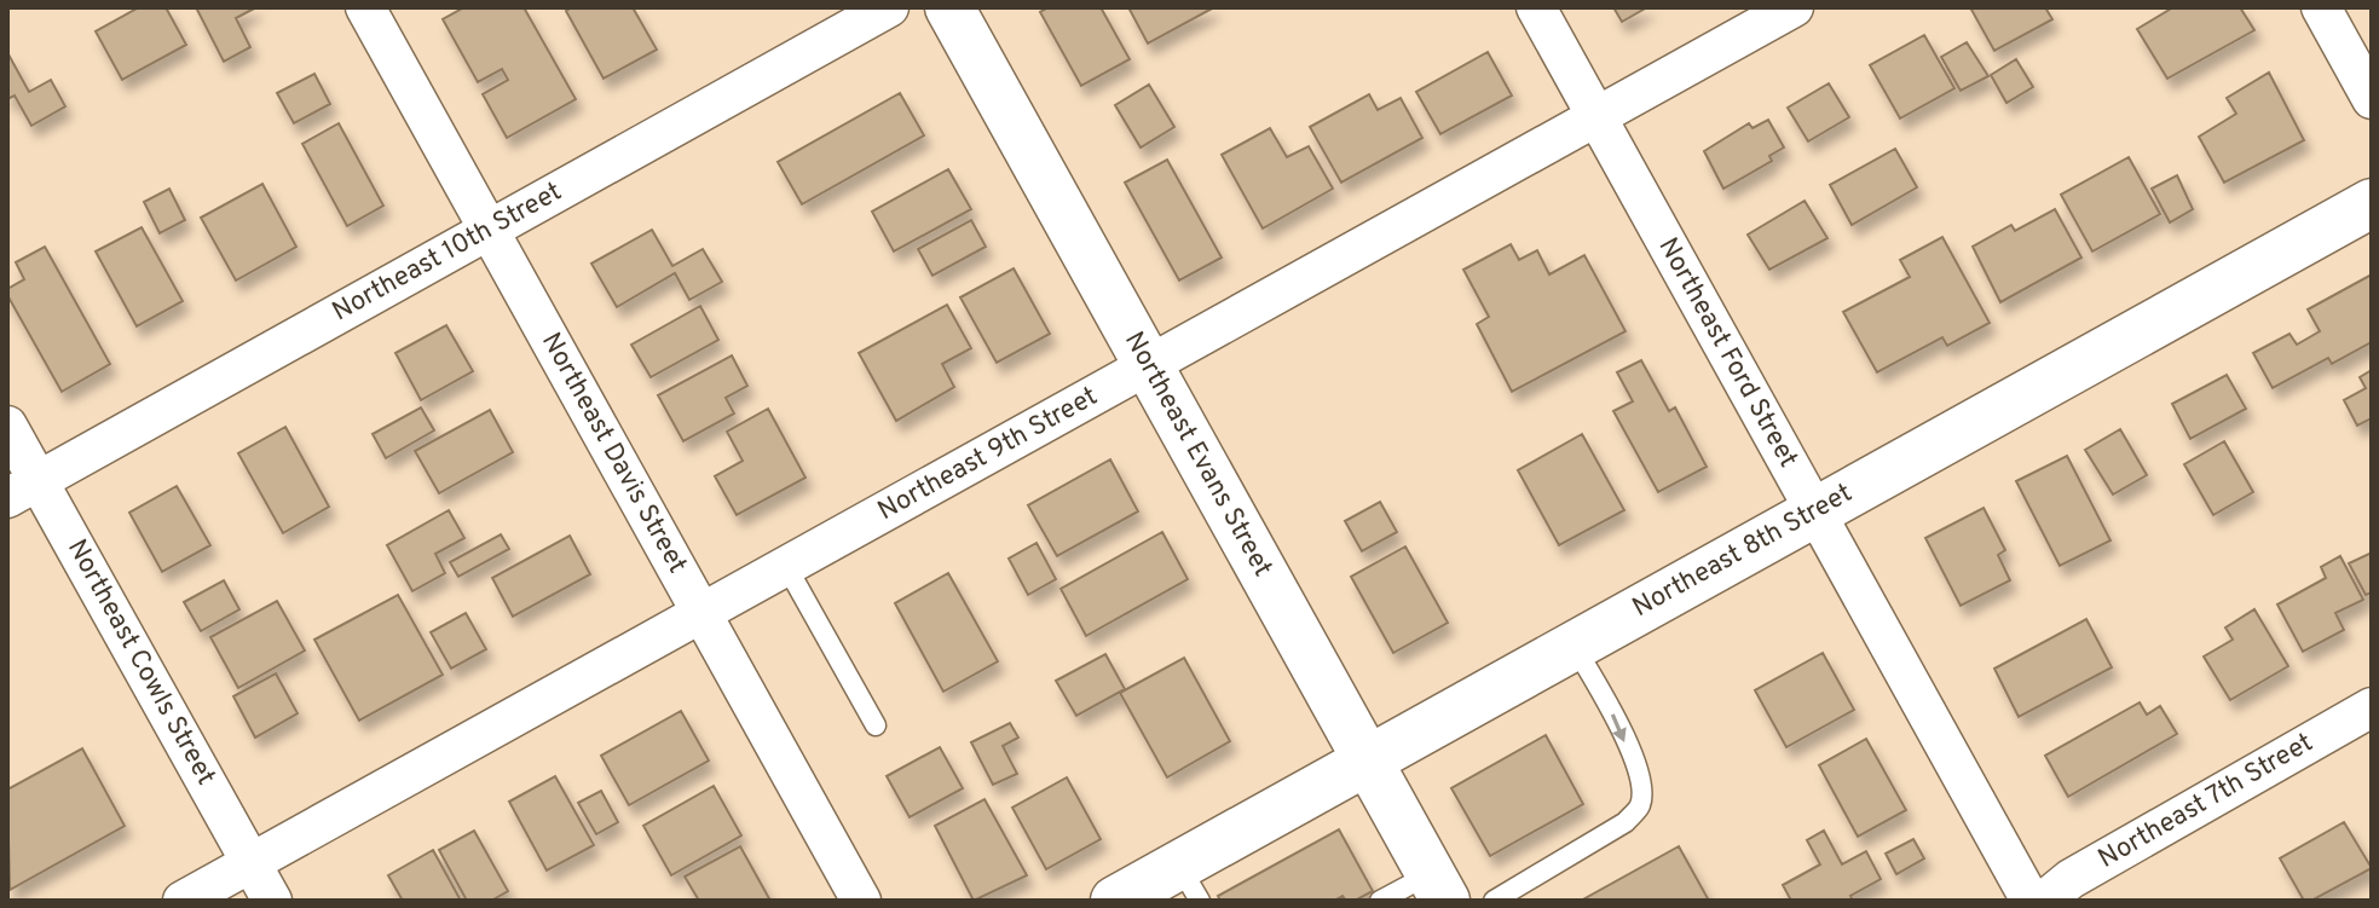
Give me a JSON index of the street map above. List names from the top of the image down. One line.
{"streets":{"street":["Northeast 10th Street","Northeast Ford Street","Northeast Davis Street","Northeast 9th Street","Northeast Evans Street","Northeast 8th Street","Northeast Cowls Street","Northeast 7th Street"]},"crossings":[["Northeast 10th Street","Northeast Davis Street"],["Northeast 10th Street","Northeast Cowls Street"],["Northeast Ford Street","Northeast 9th Street"],["Northeast Ford Street","Northeast 8th Street"],["Northeast Davis Street","Northeast 9th Street"],["Northeast 9th Street","Northeast Evans Street"],["Northeast 9th Street","Northeast Cowls Street"],["Northeast Evans Street","Northeast 8th Street"]]}
